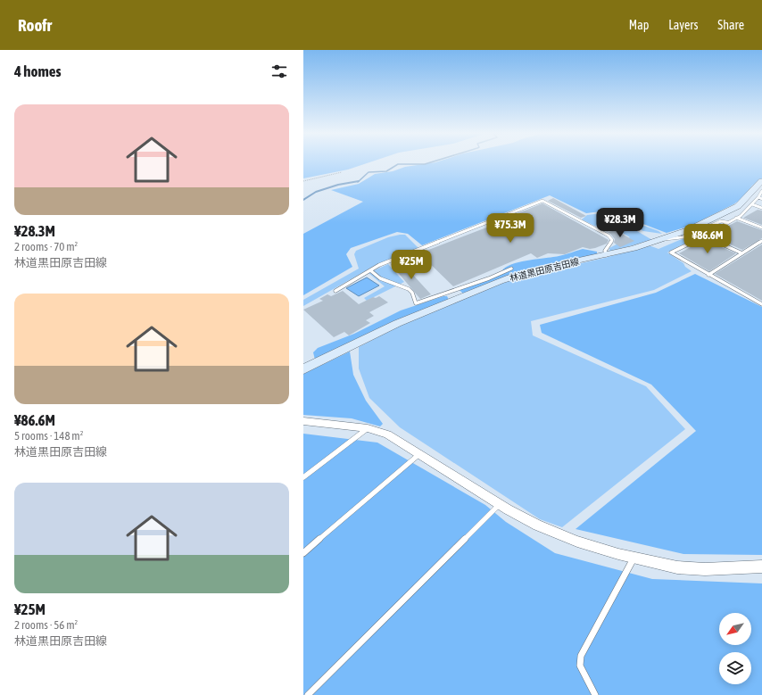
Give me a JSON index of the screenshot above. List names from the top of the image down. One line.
{"streets":{"street":["林道黒田原吉田線"]},"north":"bottom left","page":{"header":"Roofr","nav":["Map","Layers","Share"],"heading":"4 homes","list":[{"name":"¥28.3M","note":"2 rooms · 70 m² · 林道黒田原吉田線"},{"name":"¥86.6M","note":"5 rooms · 148 m² · 林道黒田原吉田線"},{"name":"¥25M","note":"2 rooms · 56 m² · 林道黒田原吉田線"}],"price":["¥28.3M","¥75.3M","¥86.6M","¥25M"]}}
